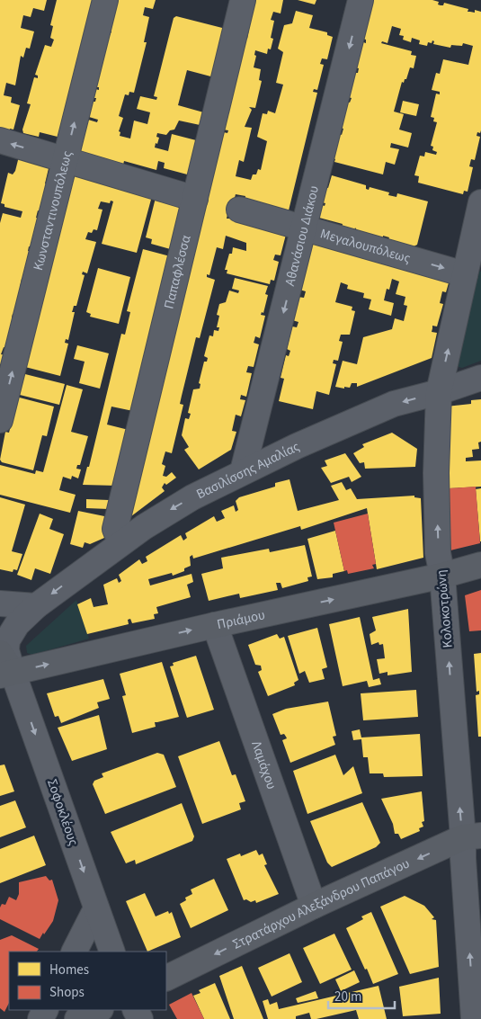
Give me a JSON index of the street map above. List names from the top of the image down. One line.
{"streets":{"street":["Κωνσταντινουπόλεως","Αθανάσιου Διάκου","Μεγαλουπόλεως","Παπαφλέσσα","Βασιλίσσης Αμαλίας","Κολοκοτρώνη","Πριάμου","Λαμάχου","Σοφοκλέους","Στρατάρχου Αλεξάνδρου Παπάγου"]},"crossings":[["Αθανάσιου Διάκου","Μεγαλουπόλεως"],["Αθανάσιου Διάκου","Βασιλίσσης Αμαλίας"],["Μεγαλουπόλεως","Κολοκοτρώνη"],["Παπαφλέσσα","Βασιλίσσης Αμαλίας"],["Βασιλίσσης Αμαλίας","Κολοκοτρώνη"],["Βασιλίσσης Αμαλίας","Πριάμου"],["Βασιλίσσης Αμαλίας","Σοφοκλέους"],["Κολοκοτρώνη","Πριάμου"],["Κολοκοτρώνη","Στρατάρχου Αλεξάνδρου Παπάγου"],["Πριάμου","Λαμάχου"],["Πριάμου","Σοφοκλέους"],["Λαμάχου","Στρατάρχου Αλεξάνδρου Παπάγου"]],"one_way":["Κωνσταντινουπόλεως","Αθανάσιου Διάκου","Μεγαλουπόλεως","Βασιλίσσης Αμαλίας","Κολοκοτρώνη","Πριάμου","Σοφοκλέους","Στρατάρχου Αλεξάνδρου Παπάγου"],"legend":["Homes","Shops"],"scale_bar":"20 m"}
